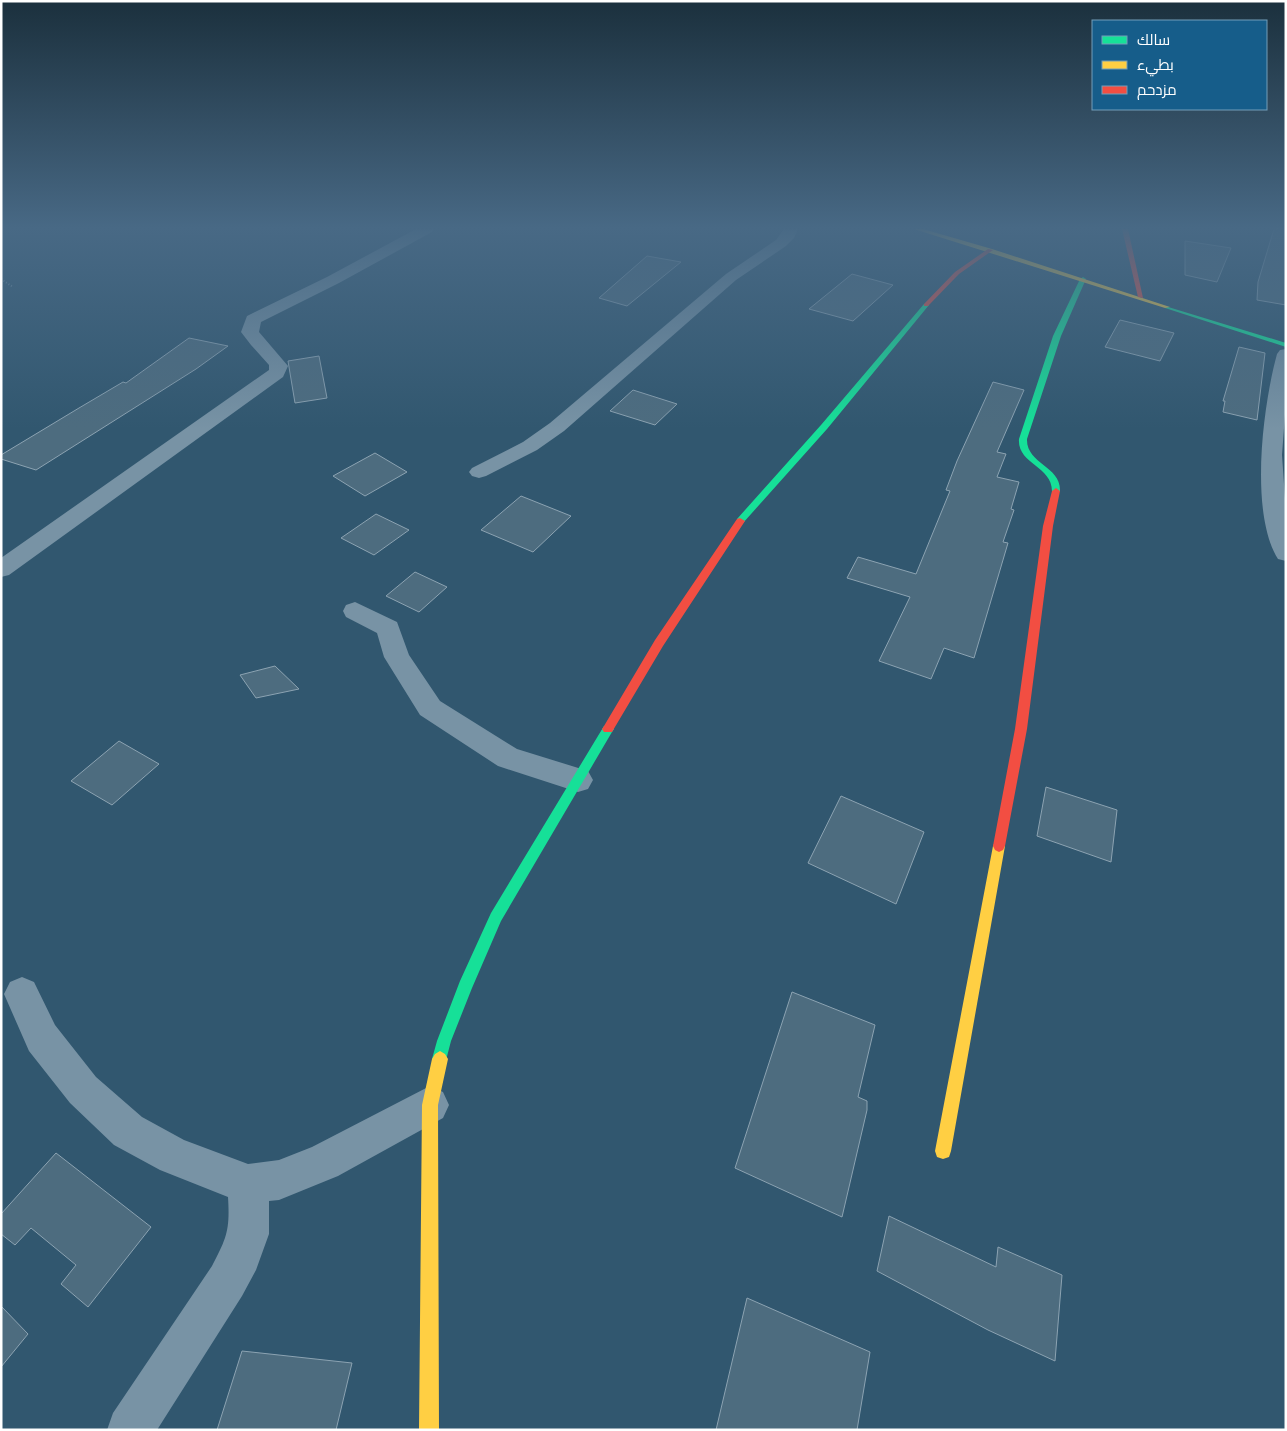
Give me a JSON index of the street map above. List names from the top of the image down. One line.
{"legend":["سالك","بطيء","مزدحم"]}
